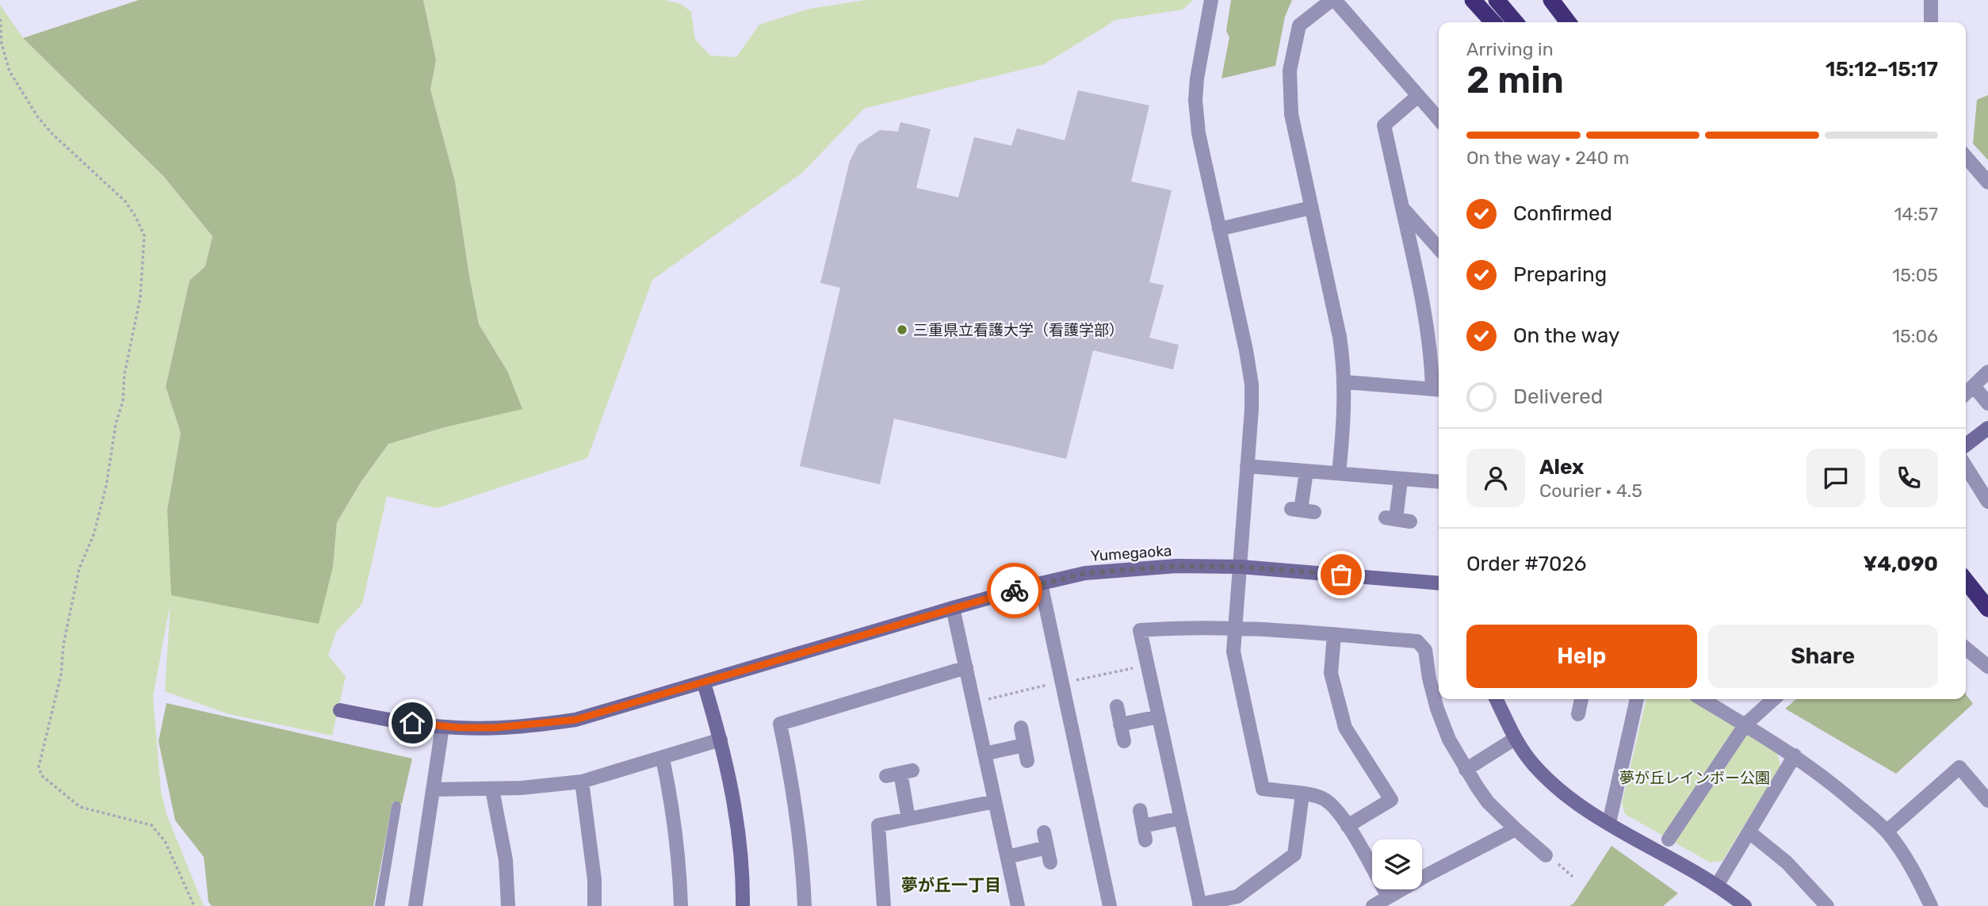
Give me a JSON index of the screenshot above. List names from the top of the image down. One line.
{"streets":{"street":["Yumegaoka"]},"districts":["夢が丘一丁目"],"parks":["夢が丘レインボー公園"],"places":["三重県立看護大学（看護学部）"],"page":{"heading":["2 min","Arriving in","15:12–15:17"],"panel":["Alex","Courier · 4.5","Order #7026","¥4,090"],"bar":"On the way · 240 m","list":[["Confirmed","14:57"],["Preparing","15:05"],["On the way","15:06"],"Delivered"],"buttons":["Help","Share"]}}
